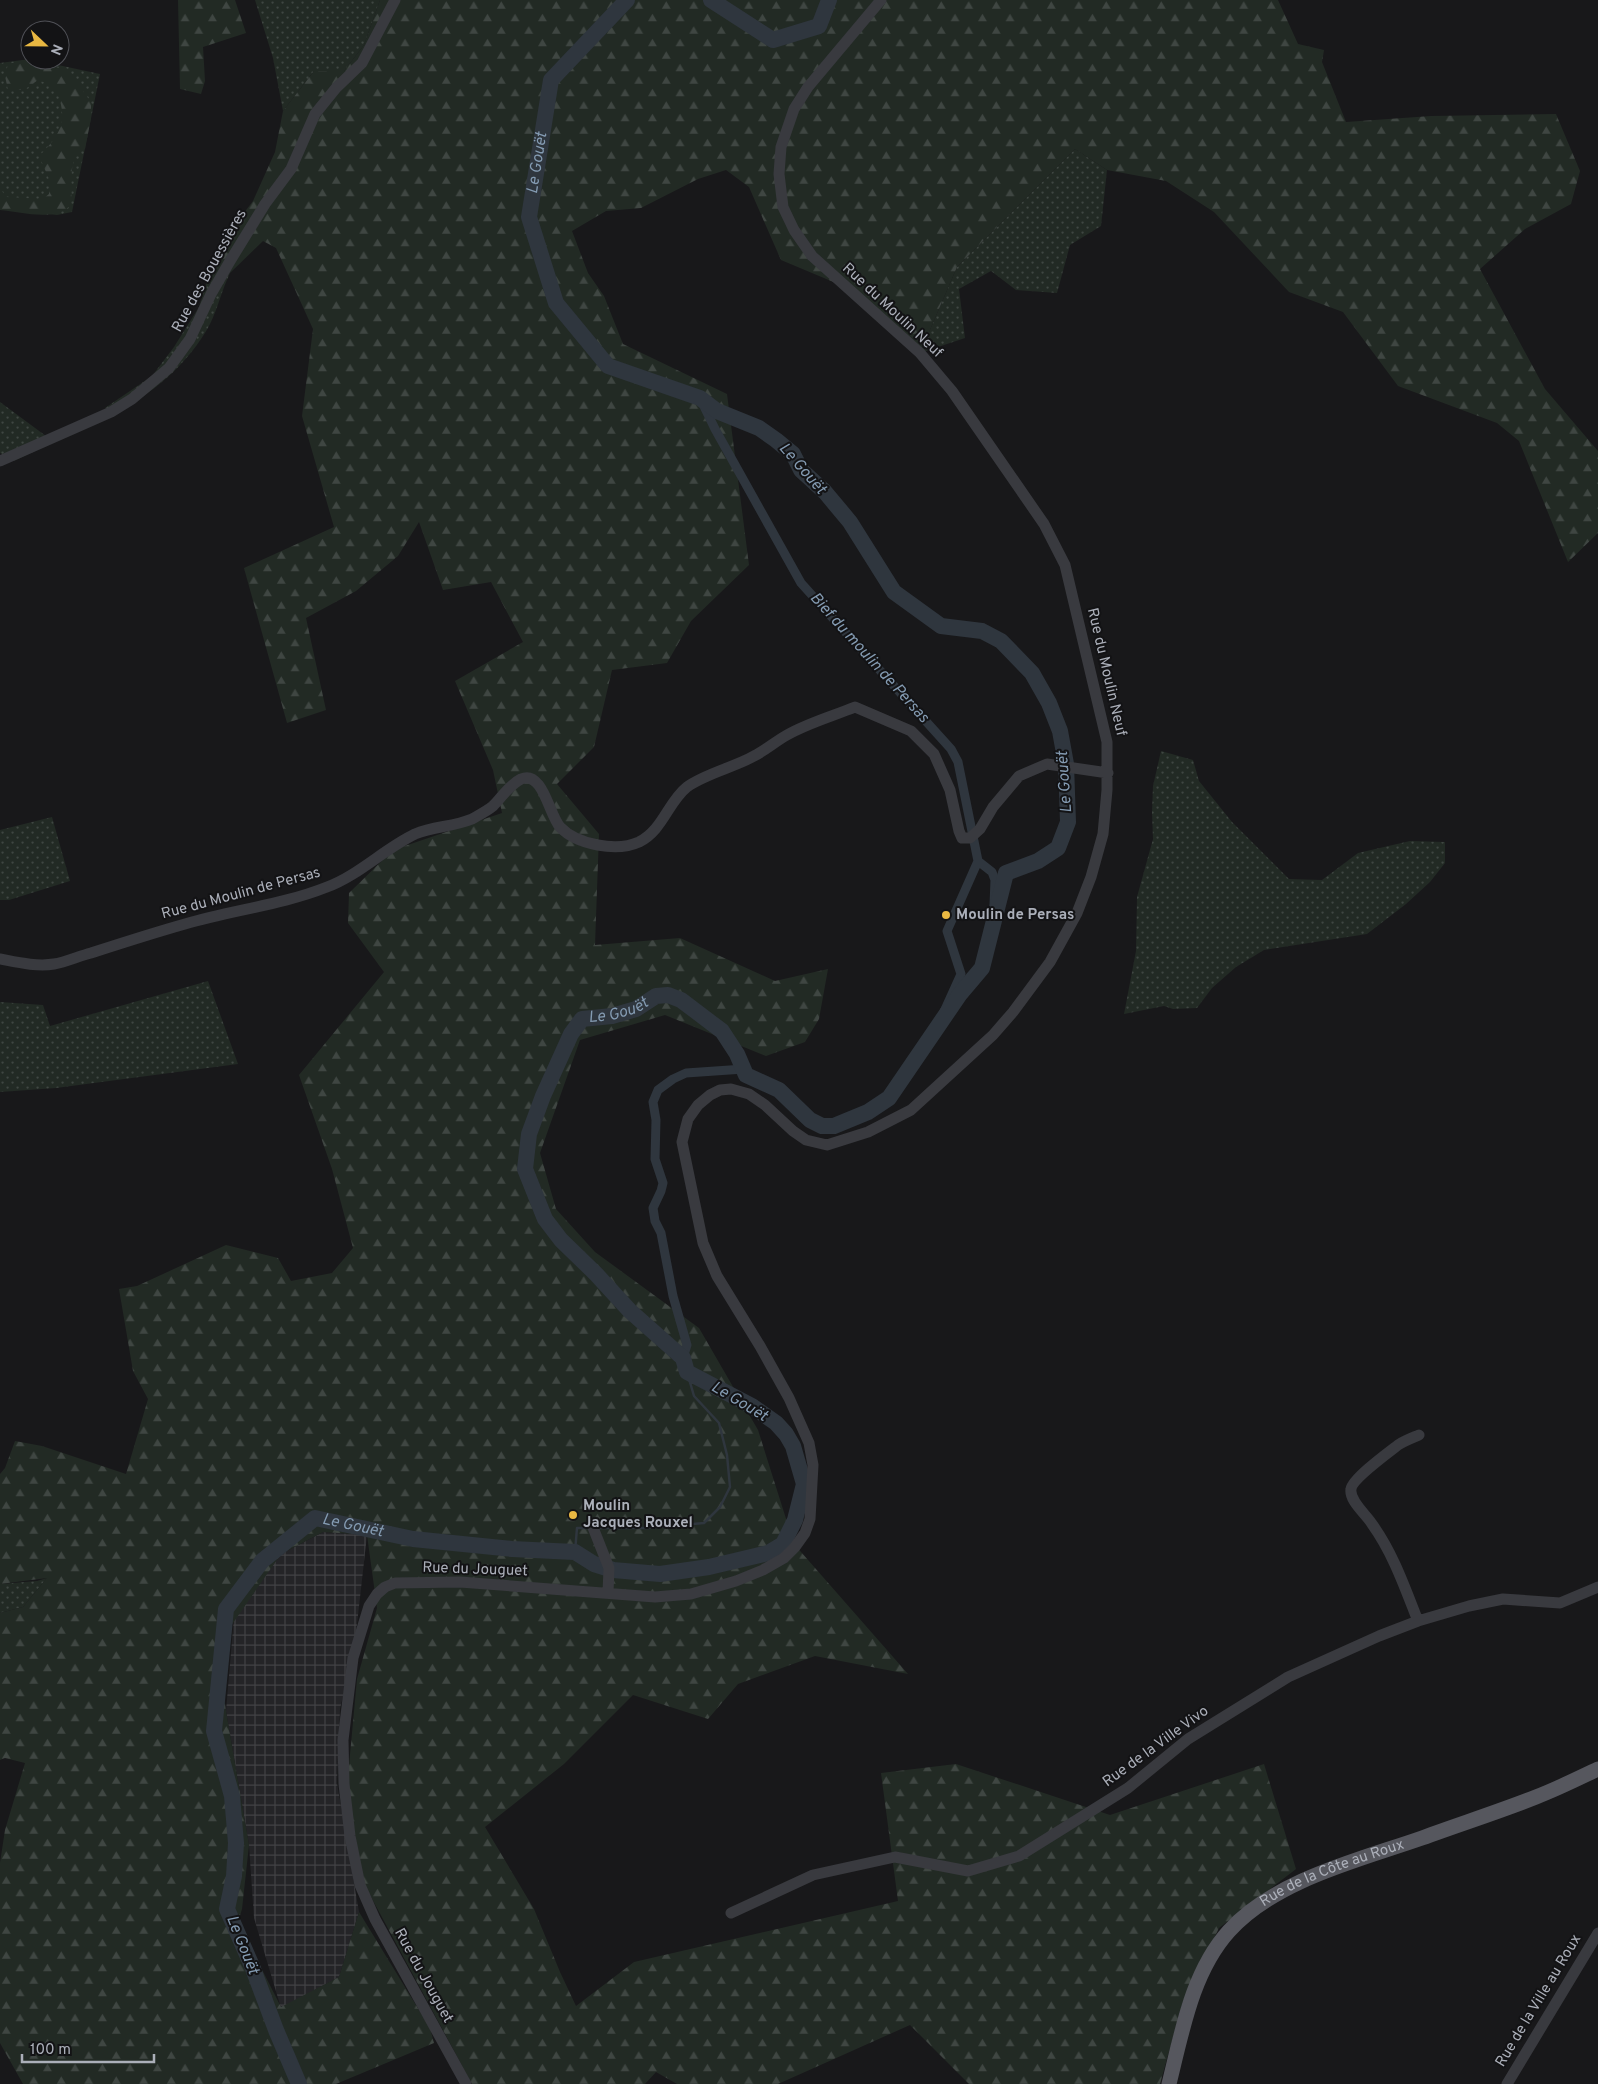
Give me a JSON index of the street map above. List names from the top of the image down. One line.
{"streets":{"main road":["Rue de la Côte au Roux"],"street":["Rue des Bouessières","Rue du Moulin Neuf","Rue du Moulin de Persas","Rue du Jouguet","Rue de la Ville Vivo","Rue de la Ville au Roux"]},"crossings":[["Rue du Moulin Neuf","Rue du Moulin de Persas"],["Rue du Moulin Neuf","Rue du Jouguet"]],"water":["Le Gouët","Bief du moulin de Persas"],"places":["Moulin de Persas","Moulin Jacques Rouxel"],"scale_bar":"100 m","north":"right"}
